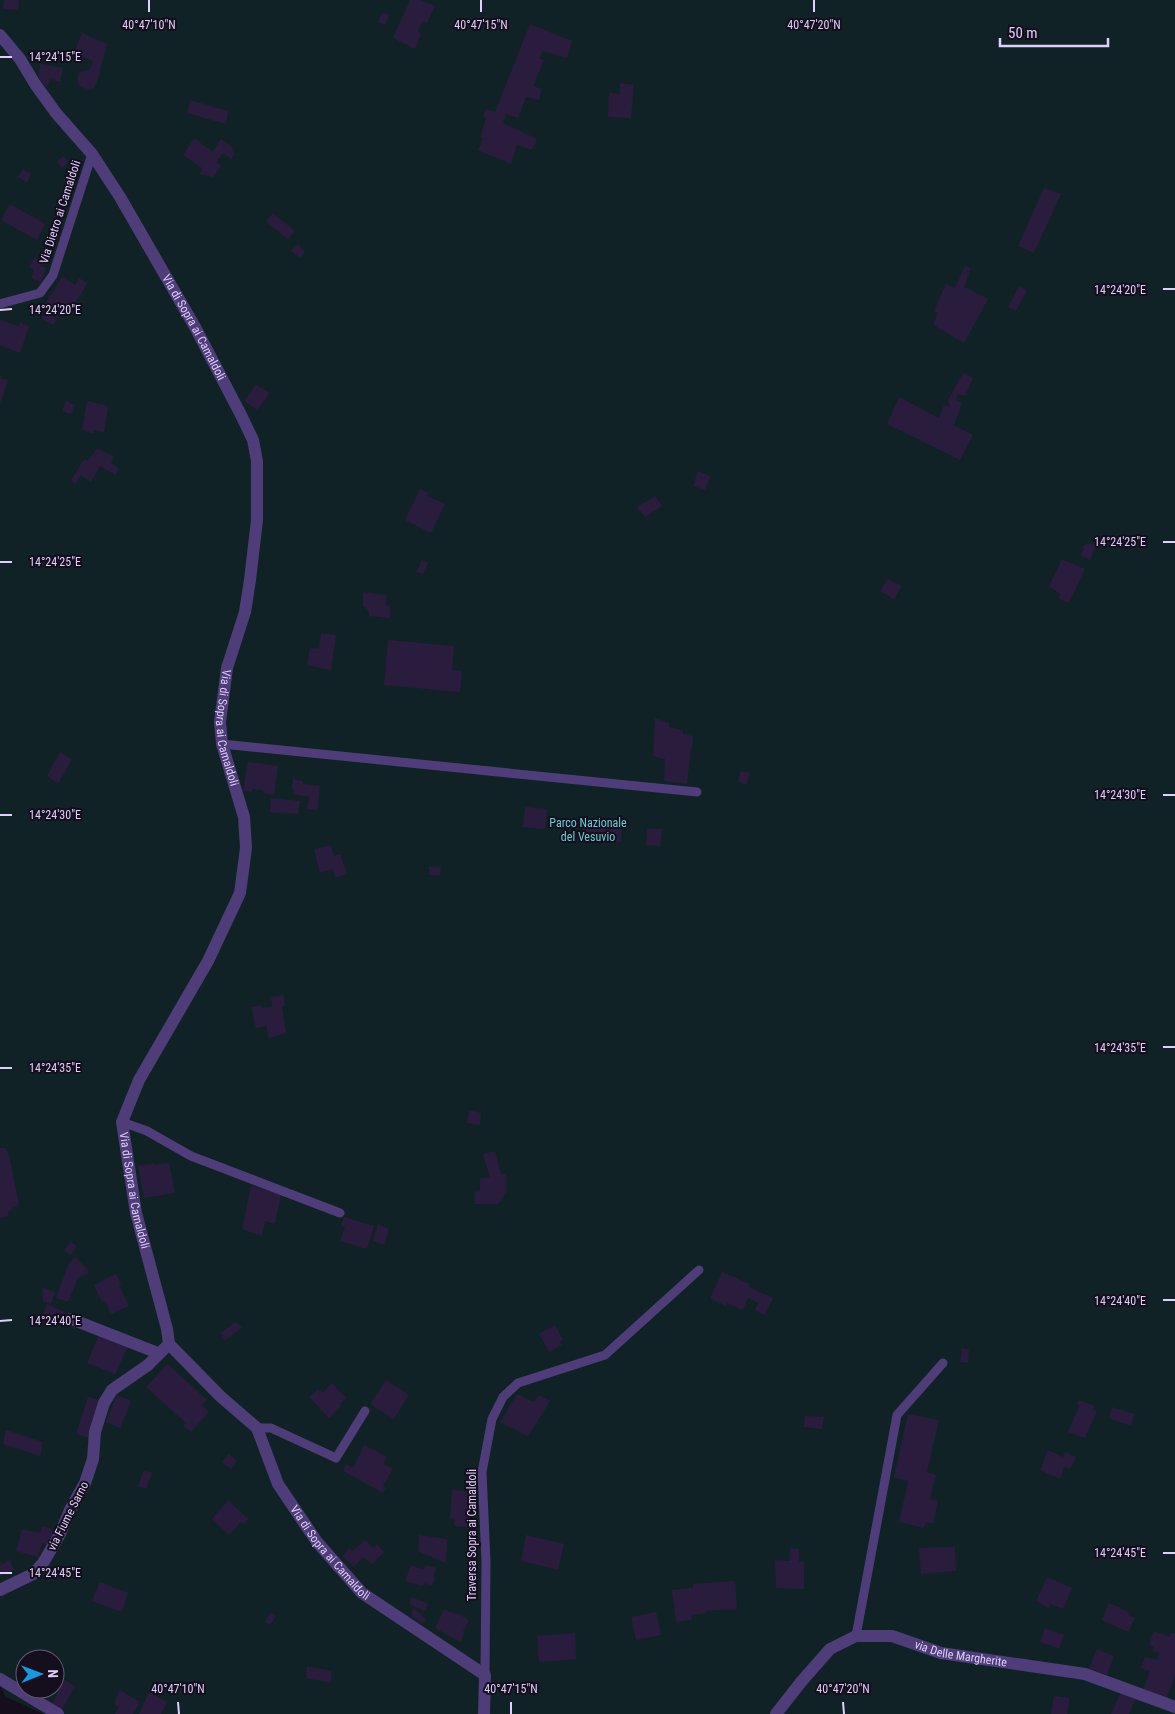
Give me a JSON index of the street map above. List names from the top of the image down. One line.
{"streets":{"street":["Via di Sopra ai Camaldoli","via Fiume Sarno","via Delle Margherite"],"lane":["Via Dietro ai Camaldoli","Traversa Sopra ai Camaldoli"]},"crossings":[["Via Dietro ai Camaldoli","Via di Sopra ai Camaldoli"],["Via di Sopra ai Camaldoli","Traversa Sopra ai Camaldoli"]],"parks":["Parco Nazionale del Vesuvio"],"scale_bar":"50 m","north":"right","coordinates":["40°47'10\"N","40°47'15\"N","40°47'20\"N","14°24'15\"E","14°24'20\"E","14°24'25\"E","14°24'30\"E","14°24'35\"E","14°24'40\"E","14°24'45\"E"]}
